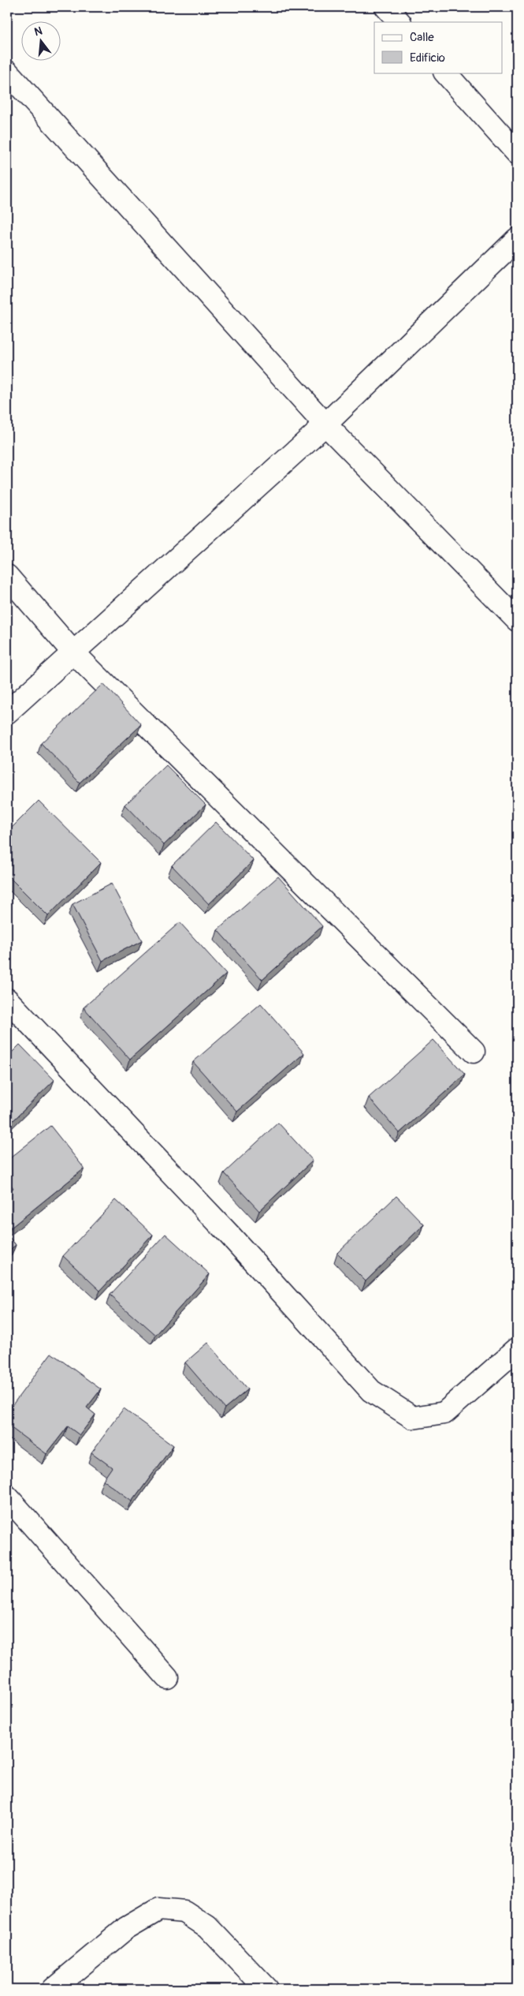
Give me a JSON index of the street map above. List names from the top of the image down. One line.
{"legend":["Calle","Edificio"],"north":"top"}
